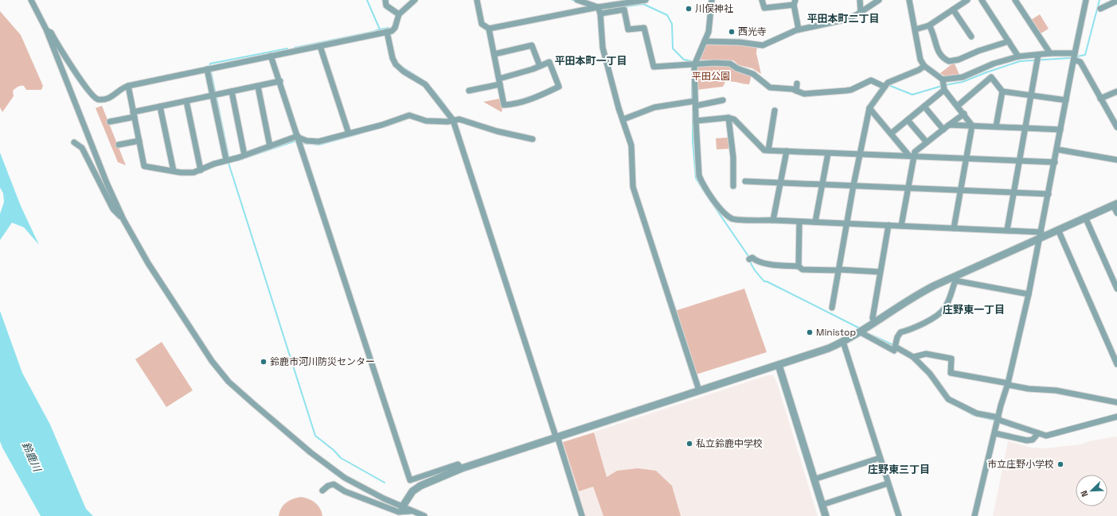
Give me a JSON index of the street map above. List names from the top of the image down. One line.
{"districts":["平田本町二丁目","平田本町一丁目","庄野東一丁目","庄野東三丁目"],"water":["鈴鹿川"],"parks":["平田公園"],"places":["川俣神社","西光寺","Ministop","鈴鹿市河川防災センター","私立鈴鹿中学校","市立庄野小学校"],"north":"bottom left"}
